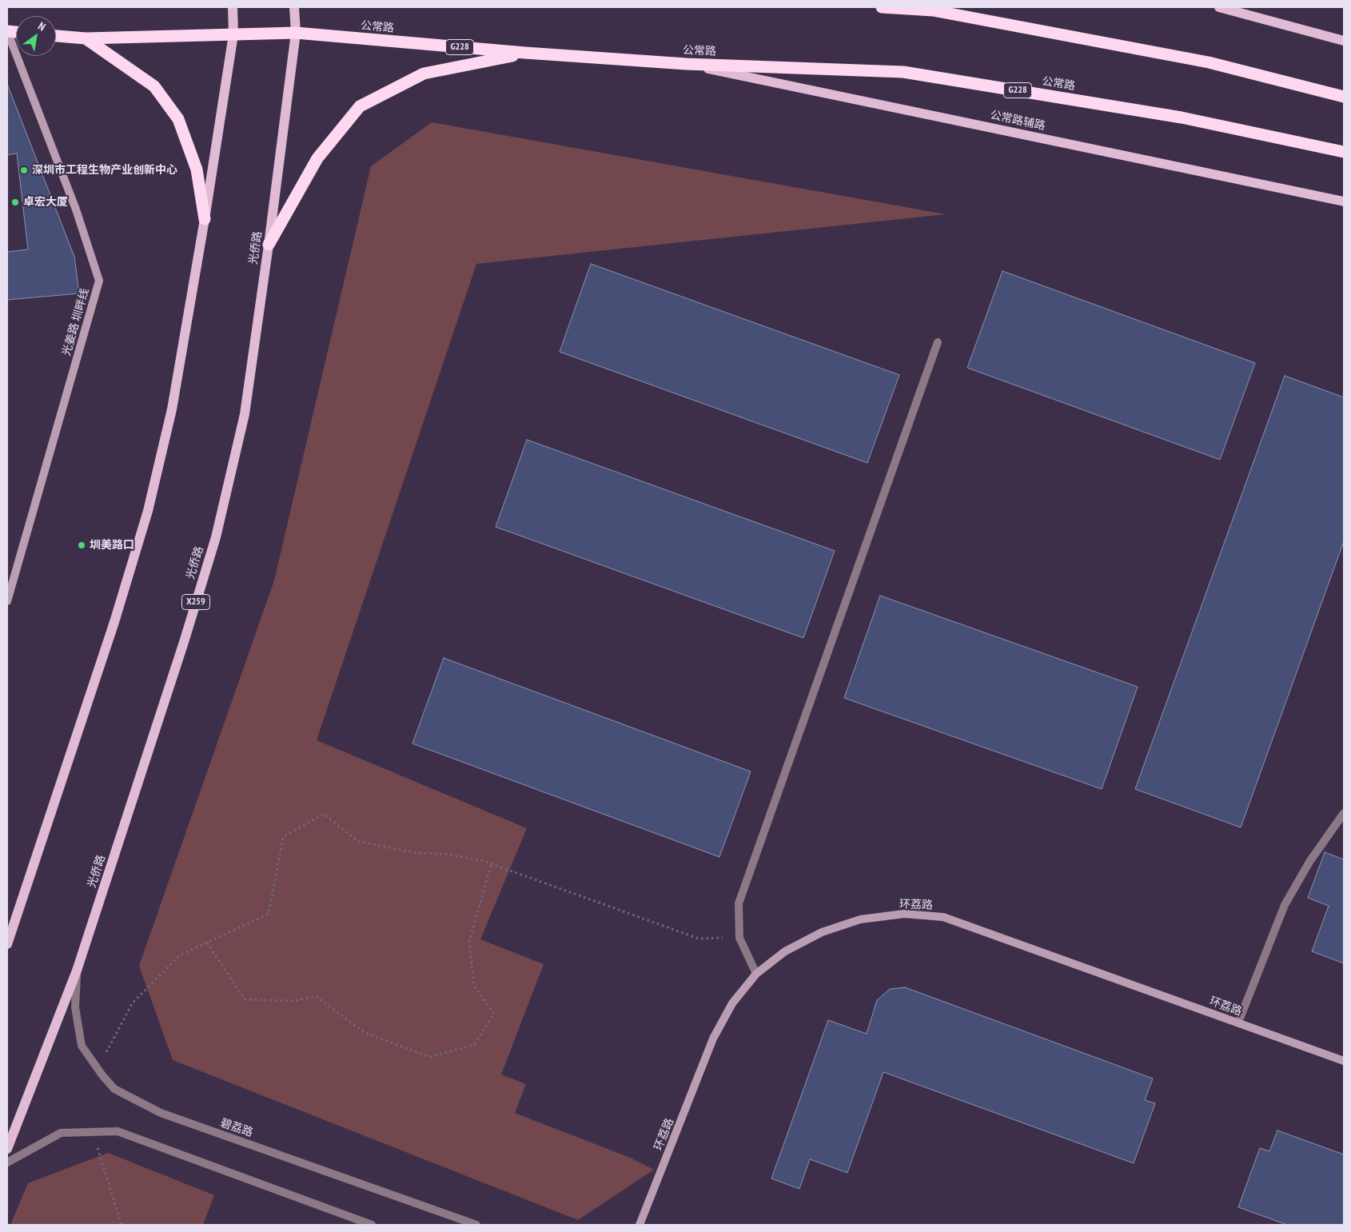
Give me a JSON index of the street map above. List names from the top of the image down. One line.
{"streets":{"highway":["公常路","G228"],"main road":["公常路辅路","光侨路","X259"],"street":["光姜路 圳畔线","环荔路","碧荔路"]},"crossings":[["公常路","公常路辅路"],["公常路","光侨路"],["光侨路","碧荔路"]],"places":["深圳市工程生物产业创新中心","卓宏大厦","圳美路口"],"north":"top right"}
